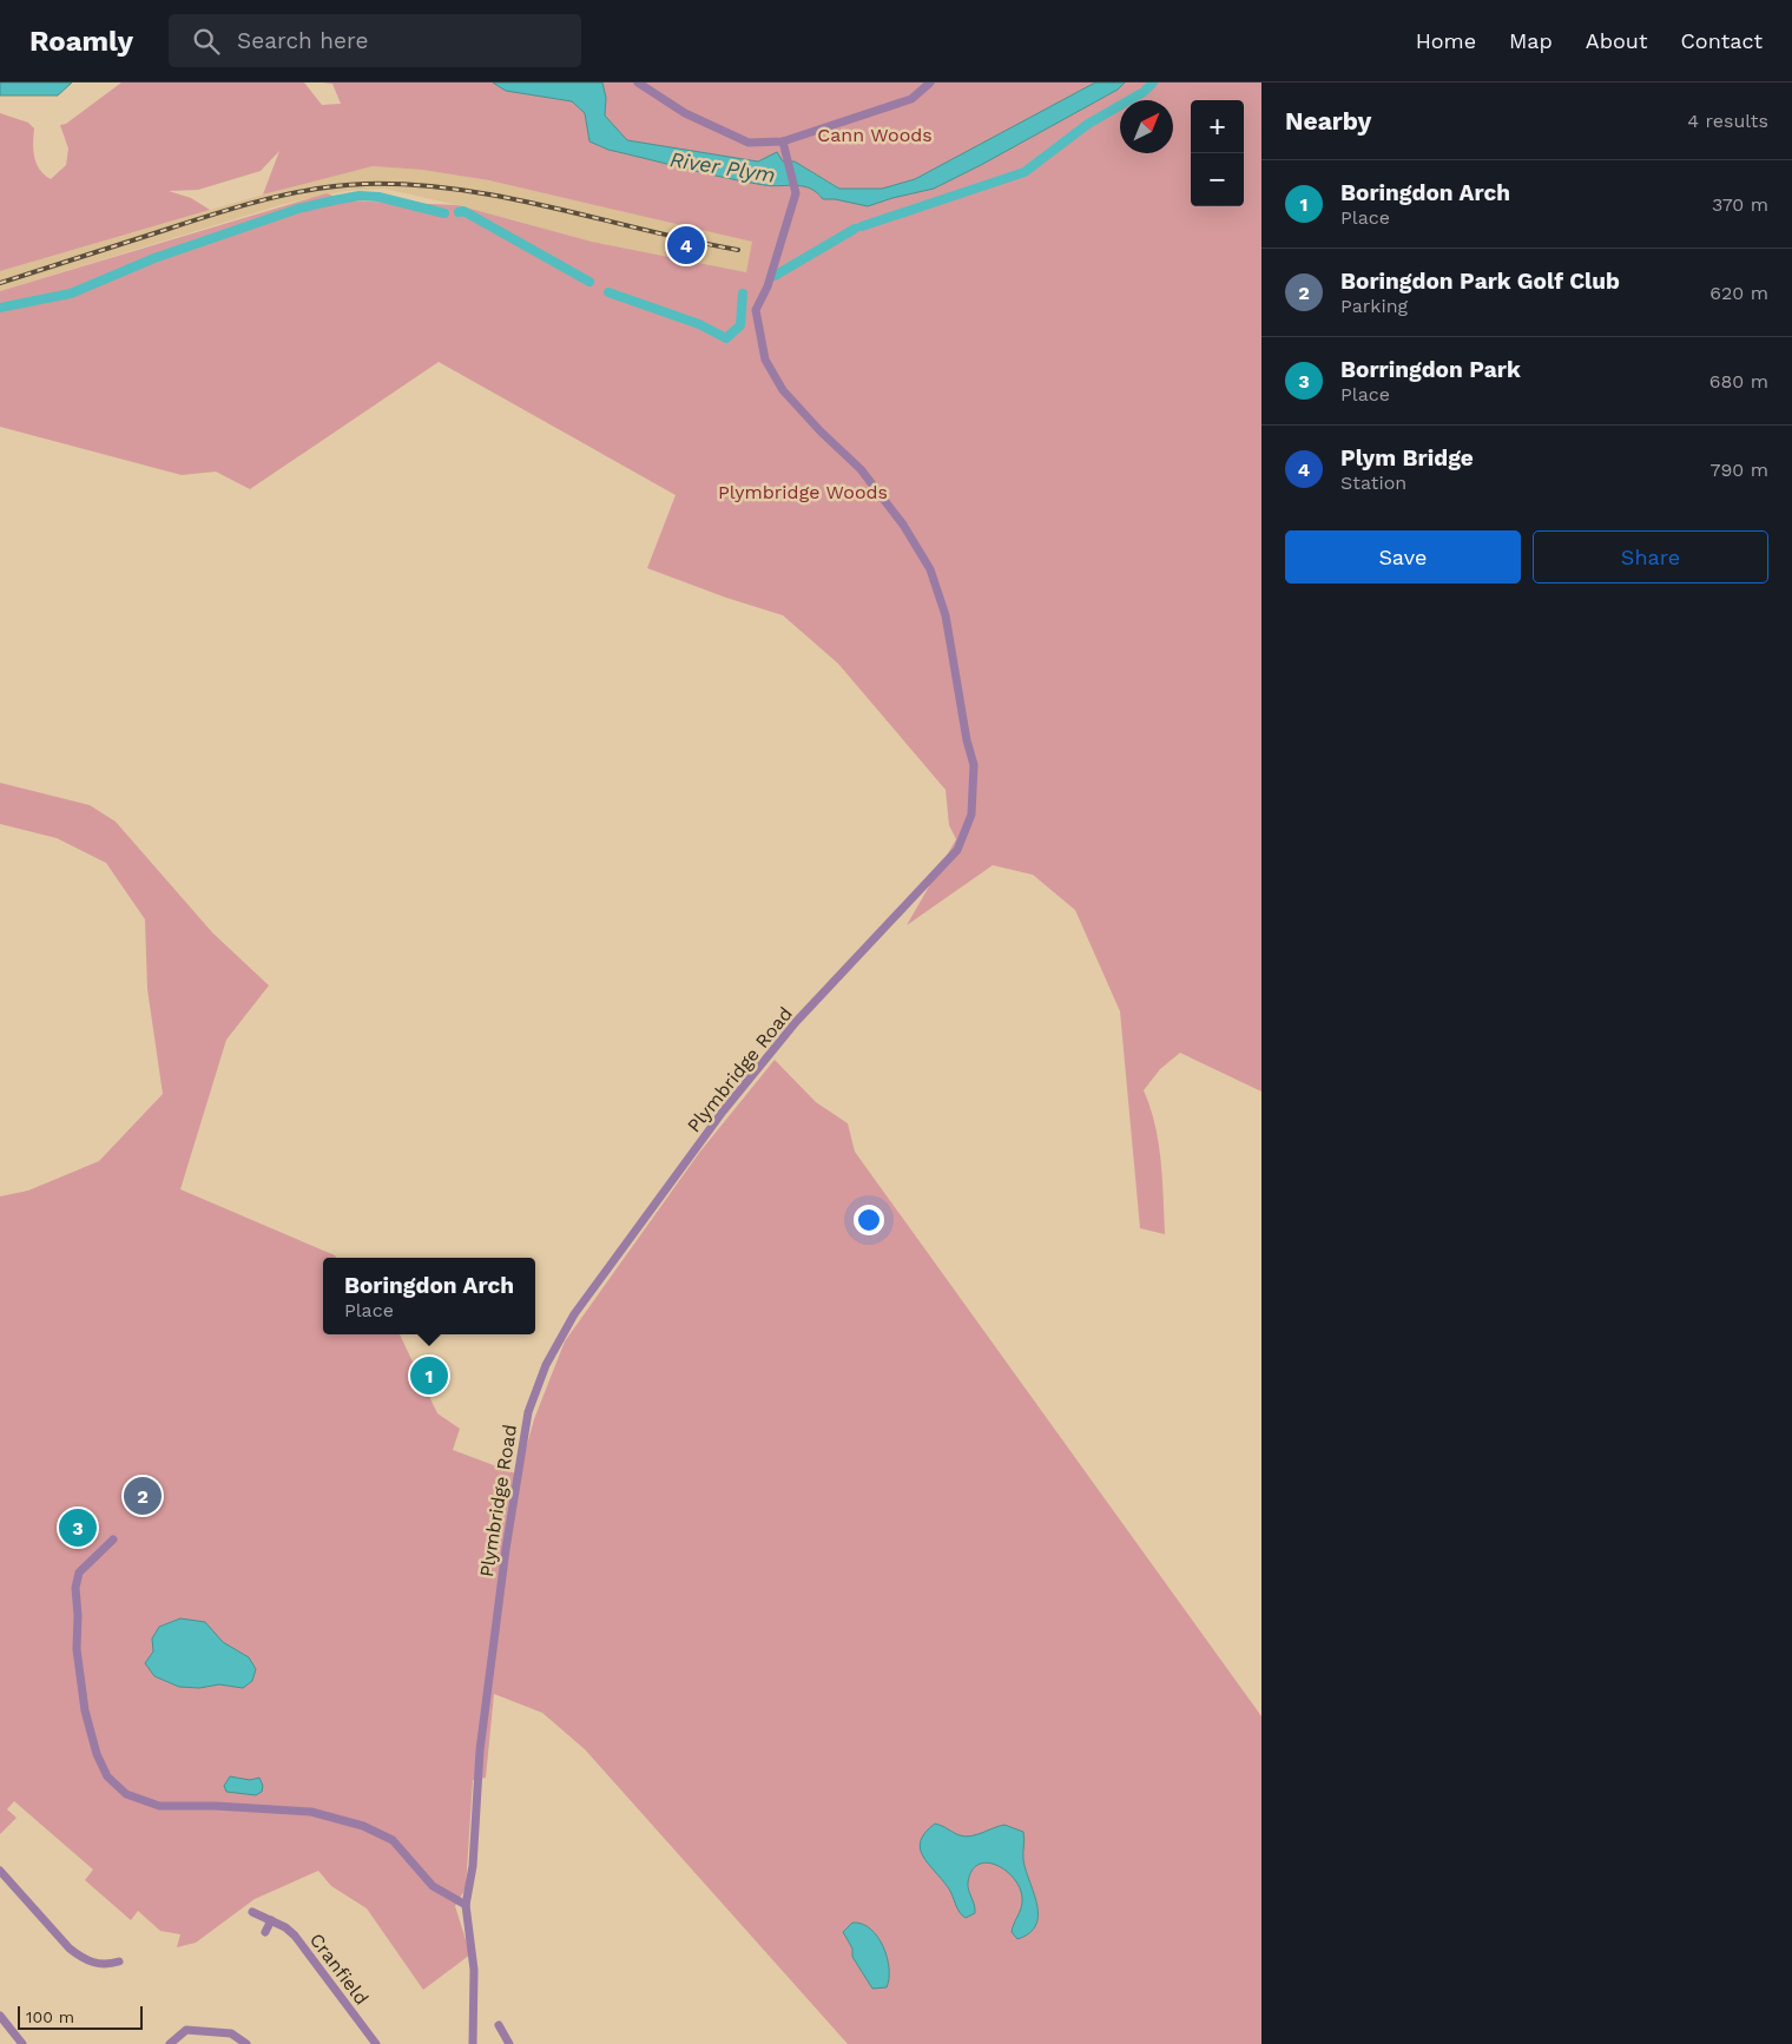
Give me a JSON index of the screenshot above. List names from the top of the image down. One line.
{"streets":{"street":["Plymbridge Road","Cranfield"]},"water":["River Plym"],"parks":["Cann Woods","Plymbridge Woods"],"scale_bar":"100 m","north":"top right","page":{"header":"Roamly","search":"Search here","nav":["Home","Map","About","Contact"],"heading":["Nearby","4 results"],"map_buttons":["+","−"],"list":[{"mark":"1","name":"Boringdon Arch","note":"Place","value":"370 m"},{"mark":"2","name":"Boringdon Park Golf Club","note":"Parking","value":"620 m"},{"mark":"3","name":"Borringdon Park","note":"Place","value":"680 m"},{"mark":"4","name":"Plym Bridge","note":"Station","value":"790 m"}],"pins":["4","1","2","3"],"buttons":["Save","Share"],"popup":["Boringdon Arch","Place"],"scale":"100 m"}}
